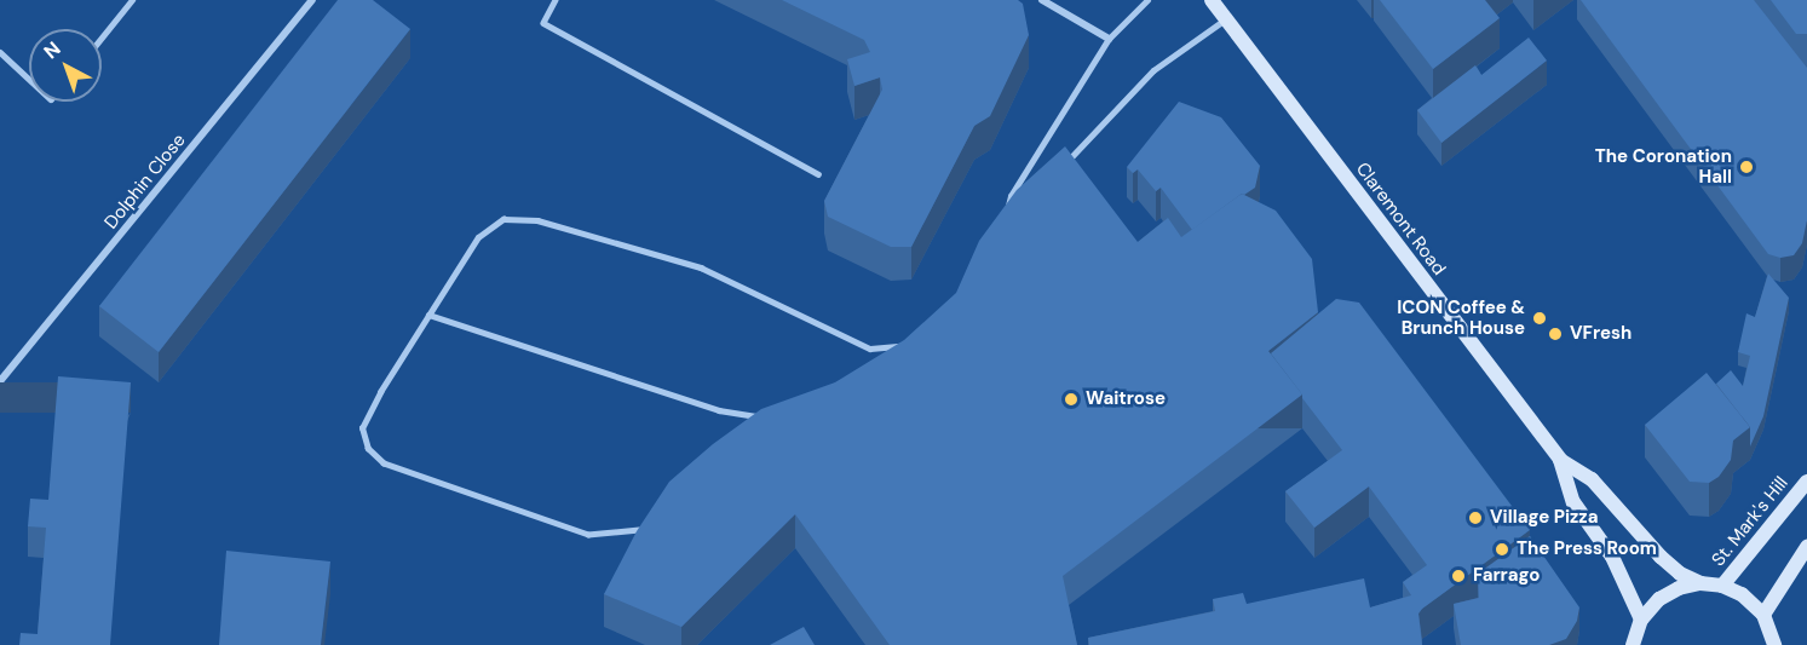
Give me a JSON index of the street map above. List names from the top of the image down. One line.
{"streets":{"main road":["Claremont Road","St. Mark's Hill"],"street":["Dolphin Close"]},"places":["The Coronation Hall","ICON Coffee & Brunch House","VFresh","Waitrose","Village Pizza","The Press Room","Farrago"],"north":"top left"}
